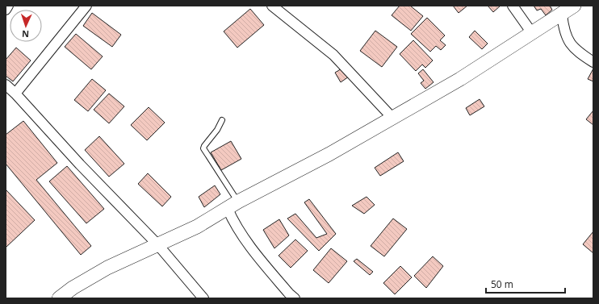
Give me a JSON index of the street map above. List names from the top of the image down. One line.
{"scale_bar":"50 m","north":"bottom"}
